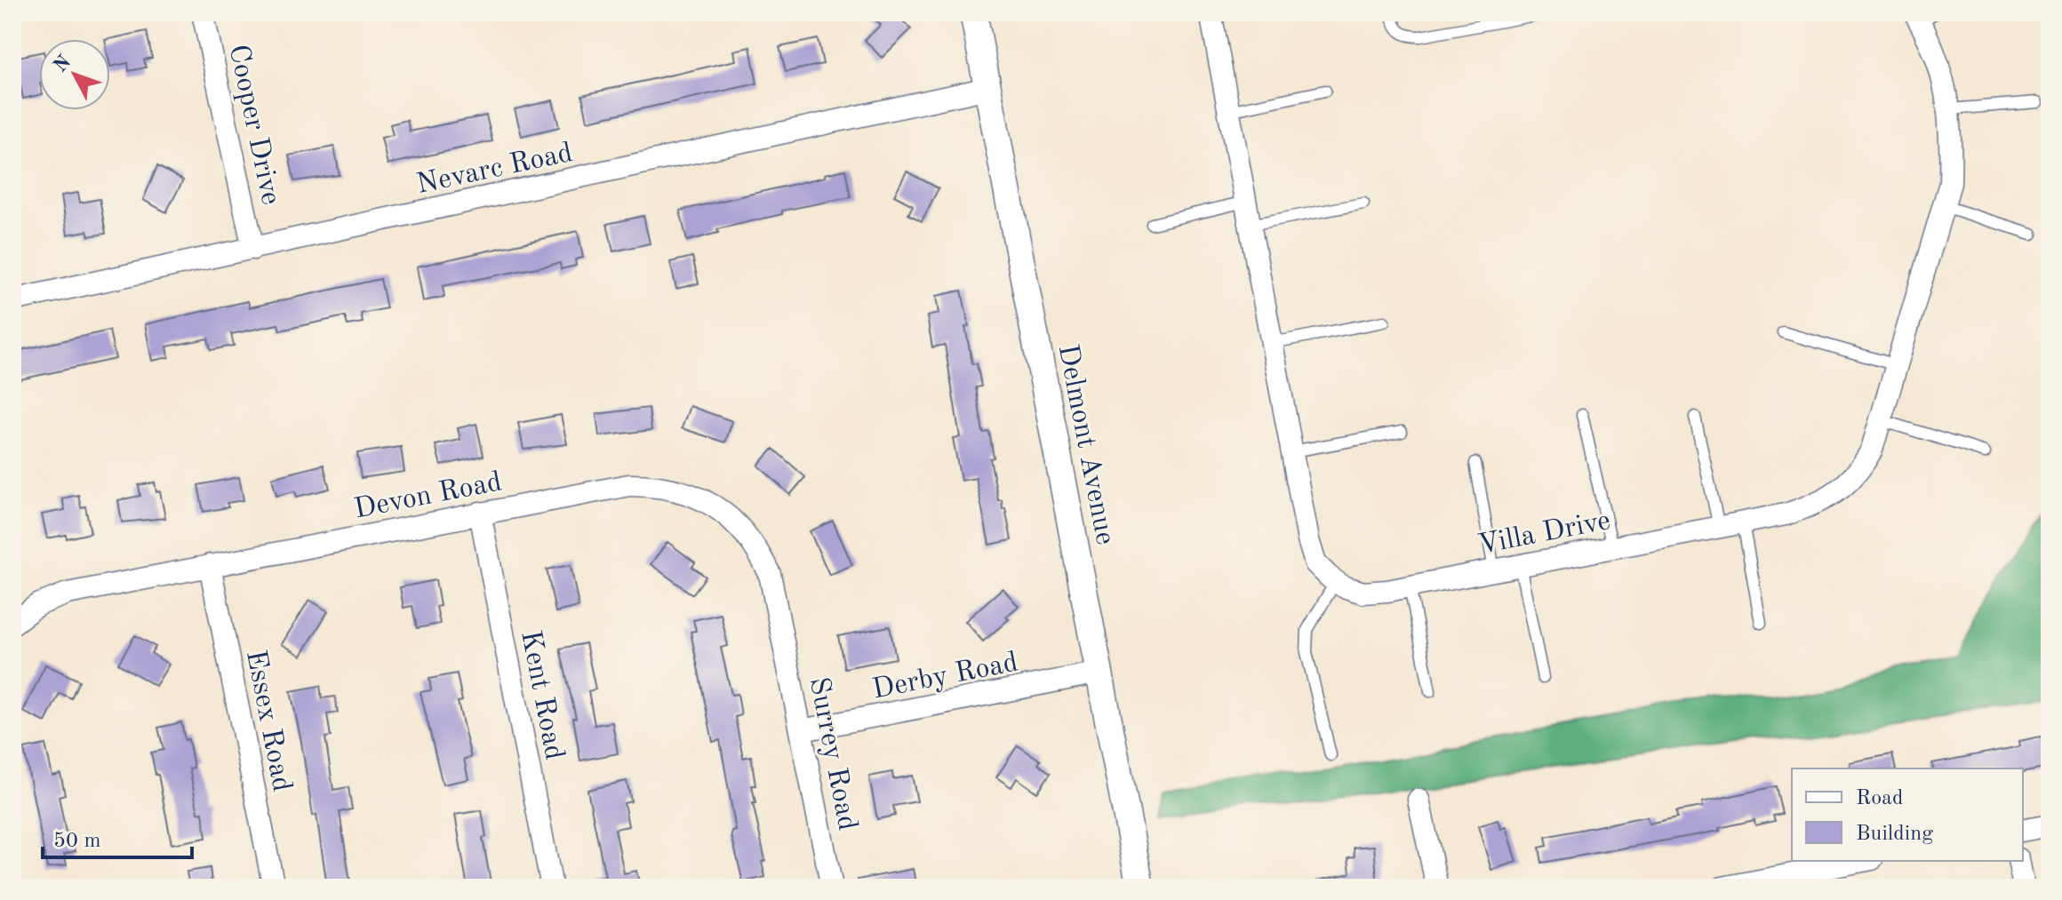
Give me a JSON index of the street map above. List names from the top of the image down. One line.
{"streets":{"street":["Cooper Drive","Nevarc Road","Delmont Avenue","Devon Road","Villa Drive","Derby Road","Kent Road","Essex Road","Surrey Road"]},"crossings":[["Cooper Drive","Nevarc Road"],["Nevarc Road","Delmont Avenue"],["Delmont Avenue","Derby Road"],["Devon Road","Kent Road"],["Devon Road","Essex Road"],["Devon Road","Surrey Road"],["Derby Road","Surrey Road"]],"legend":["Road","Building"],"scale_bar":"50 m","north":"top left"}
